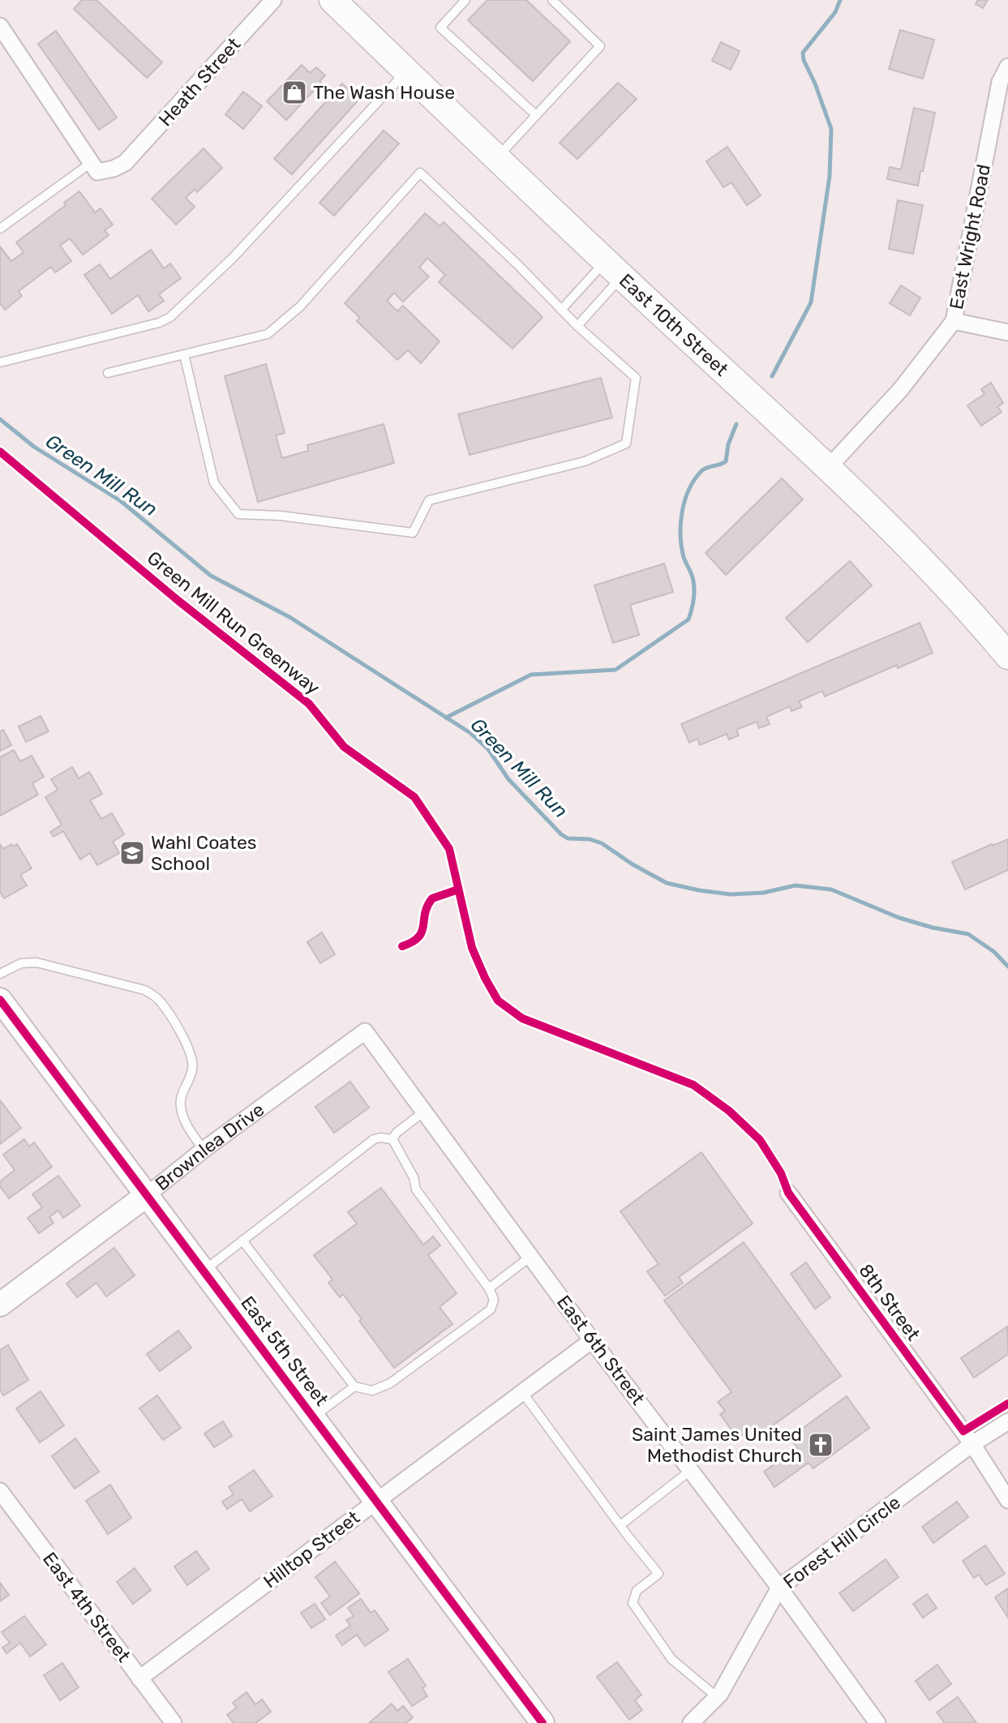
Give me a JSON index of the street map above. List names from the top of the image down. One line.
{"streets":{"main road":["East 10th Street","Brownlea Drive","East 5th Street"],"street":["Heath Street","East Wright Road","8th Street","East 6th Street","Forest Hill Circle","Hilltop Street","East 4th Street"],"cycle path":["Green Mill Run Greenway"]},"crossings":[["East Wright Road","East 10th Street"],["Brownlea Drive","East 6th Street"],["Brownlea Drive","East 5th Street"],["8th Street","Forest Hill Circle"],["East 6th Street","Forest Hill Circle"],["East 6th Street","Hilltop Street"],["East 5th Street","Hilltop Street"],["Hilltop Street","East 4th Street"]],"water":["Green Mill Run"],"places":{"shop":["The Wash House"],"school or university":["Wahl Coates School"],"church":["Saint James United Methodist Church"]}}
